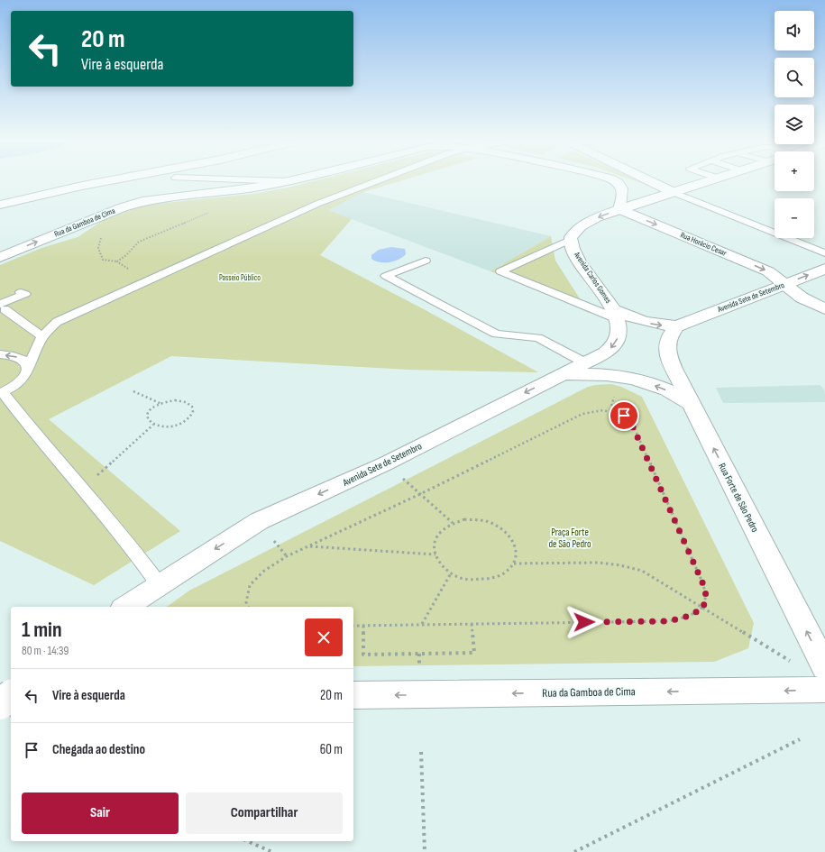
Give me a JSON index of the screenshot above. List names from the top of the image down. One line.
{"streets":{"main road":["Rua da Gamboa de Cima","Rua Horácio Cesar","Avenida Carlos Gomes","Avenida Sete de Setembro","Rua Forte de São Pedro"]},"crossings":[["Rua Horácio Cesar","Avenida Carlos Gomes"],["Rua Horácio Cesar","Avenida Sete de Setembro"],["Avenida Carlos Gomes","Avenida Sete de Setembro"],["Avenida Sete de Setembro","Rua Forte de São Pedro"]],"one_way":["Avenida Sete de Setembro","Rua Forte de São Pedro"],"parks":["Passeio Público","Praça Forte de São Pedro"],"page":{"map_buttons":["+","−"],"turn":["20 m","Vire à esquerda"],"heading":["1 min","80 m · 14:39"],"list":[{"name":"Vire à esquerda","value":"20 m"},{"name":"Chegada ao destino","value":"60 m"}],"buttons":["Sair","Compartilhar"]}}
